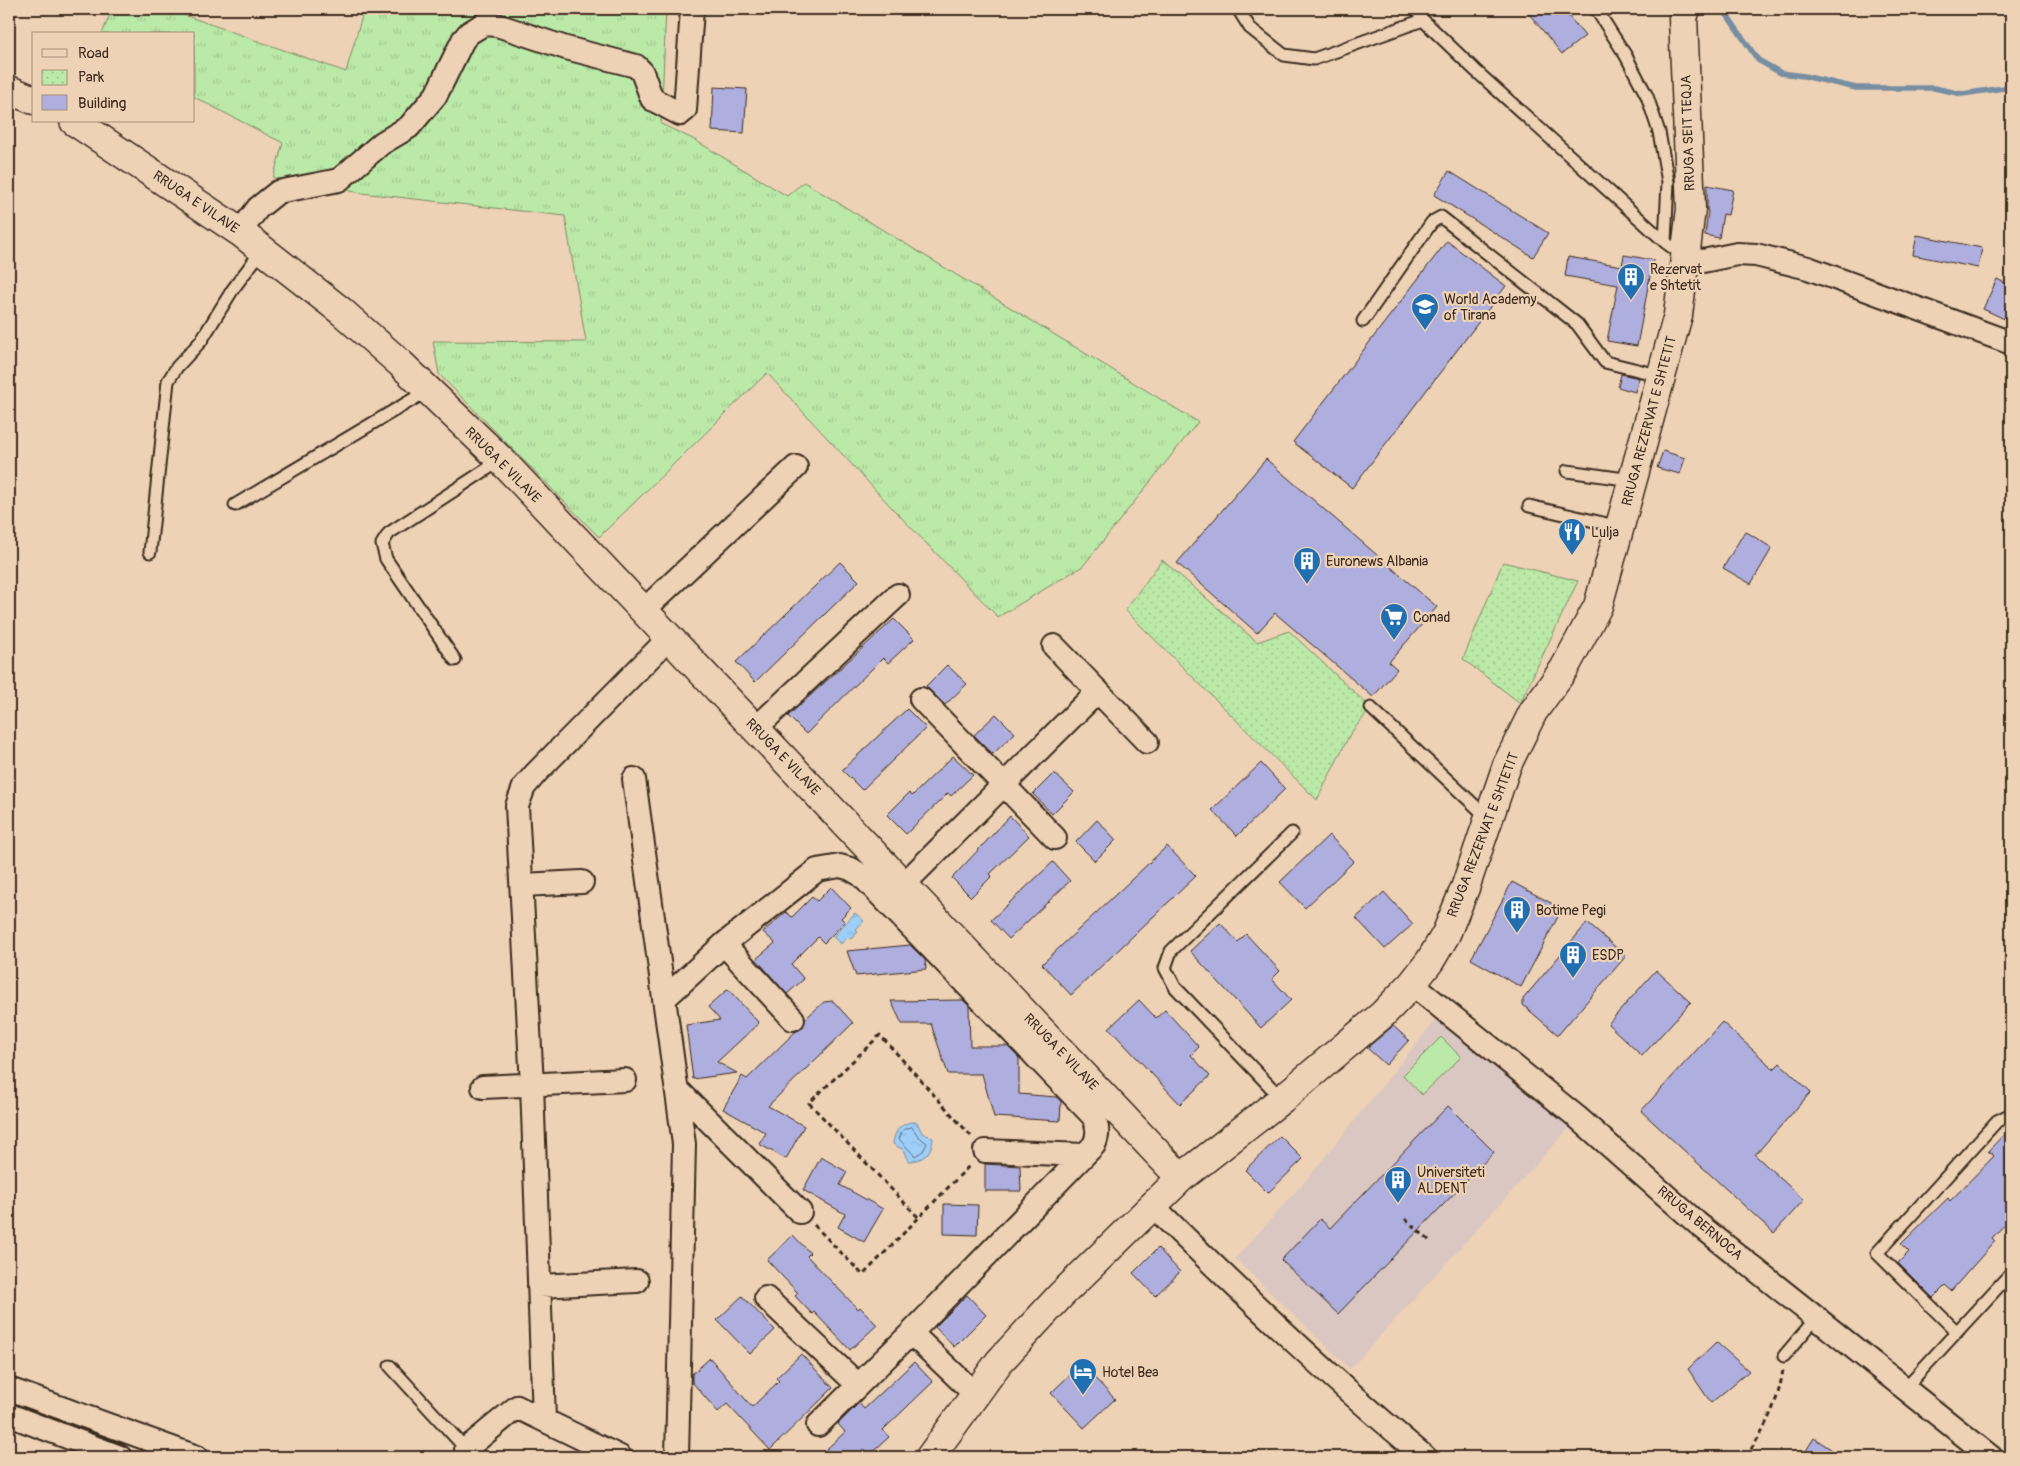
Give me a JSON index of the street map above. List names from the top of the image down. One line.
{"streets":{"street":["RRUGA SEIT TEQJA","RRUGA E VILAVE","RRUGA REZERVAT E SHTETIT","RRUGA BERNOCA"]},"crossings":[["RRUGA SEIT TEQJA","RRUGA REZERVAT E SHTETIT"],["RRUGA E VILAVE","RRUGA REZERVAT E SHTETIT"],["RRUGA REZERVAT E SHTETIT","RRUGA BERNOCA"]],"places":{"building":["Rezervat e Shtetit","Euronews Albania","Botime Pegi","ESDP","Universiteti ALDENT"],"school or university":["World Academy of Tirana"],"restaurant":["Lulja"],"supermarket":["Conad"],"hotel":["Hotel Bea"]},"legend":["Road","Park","Building"]}
